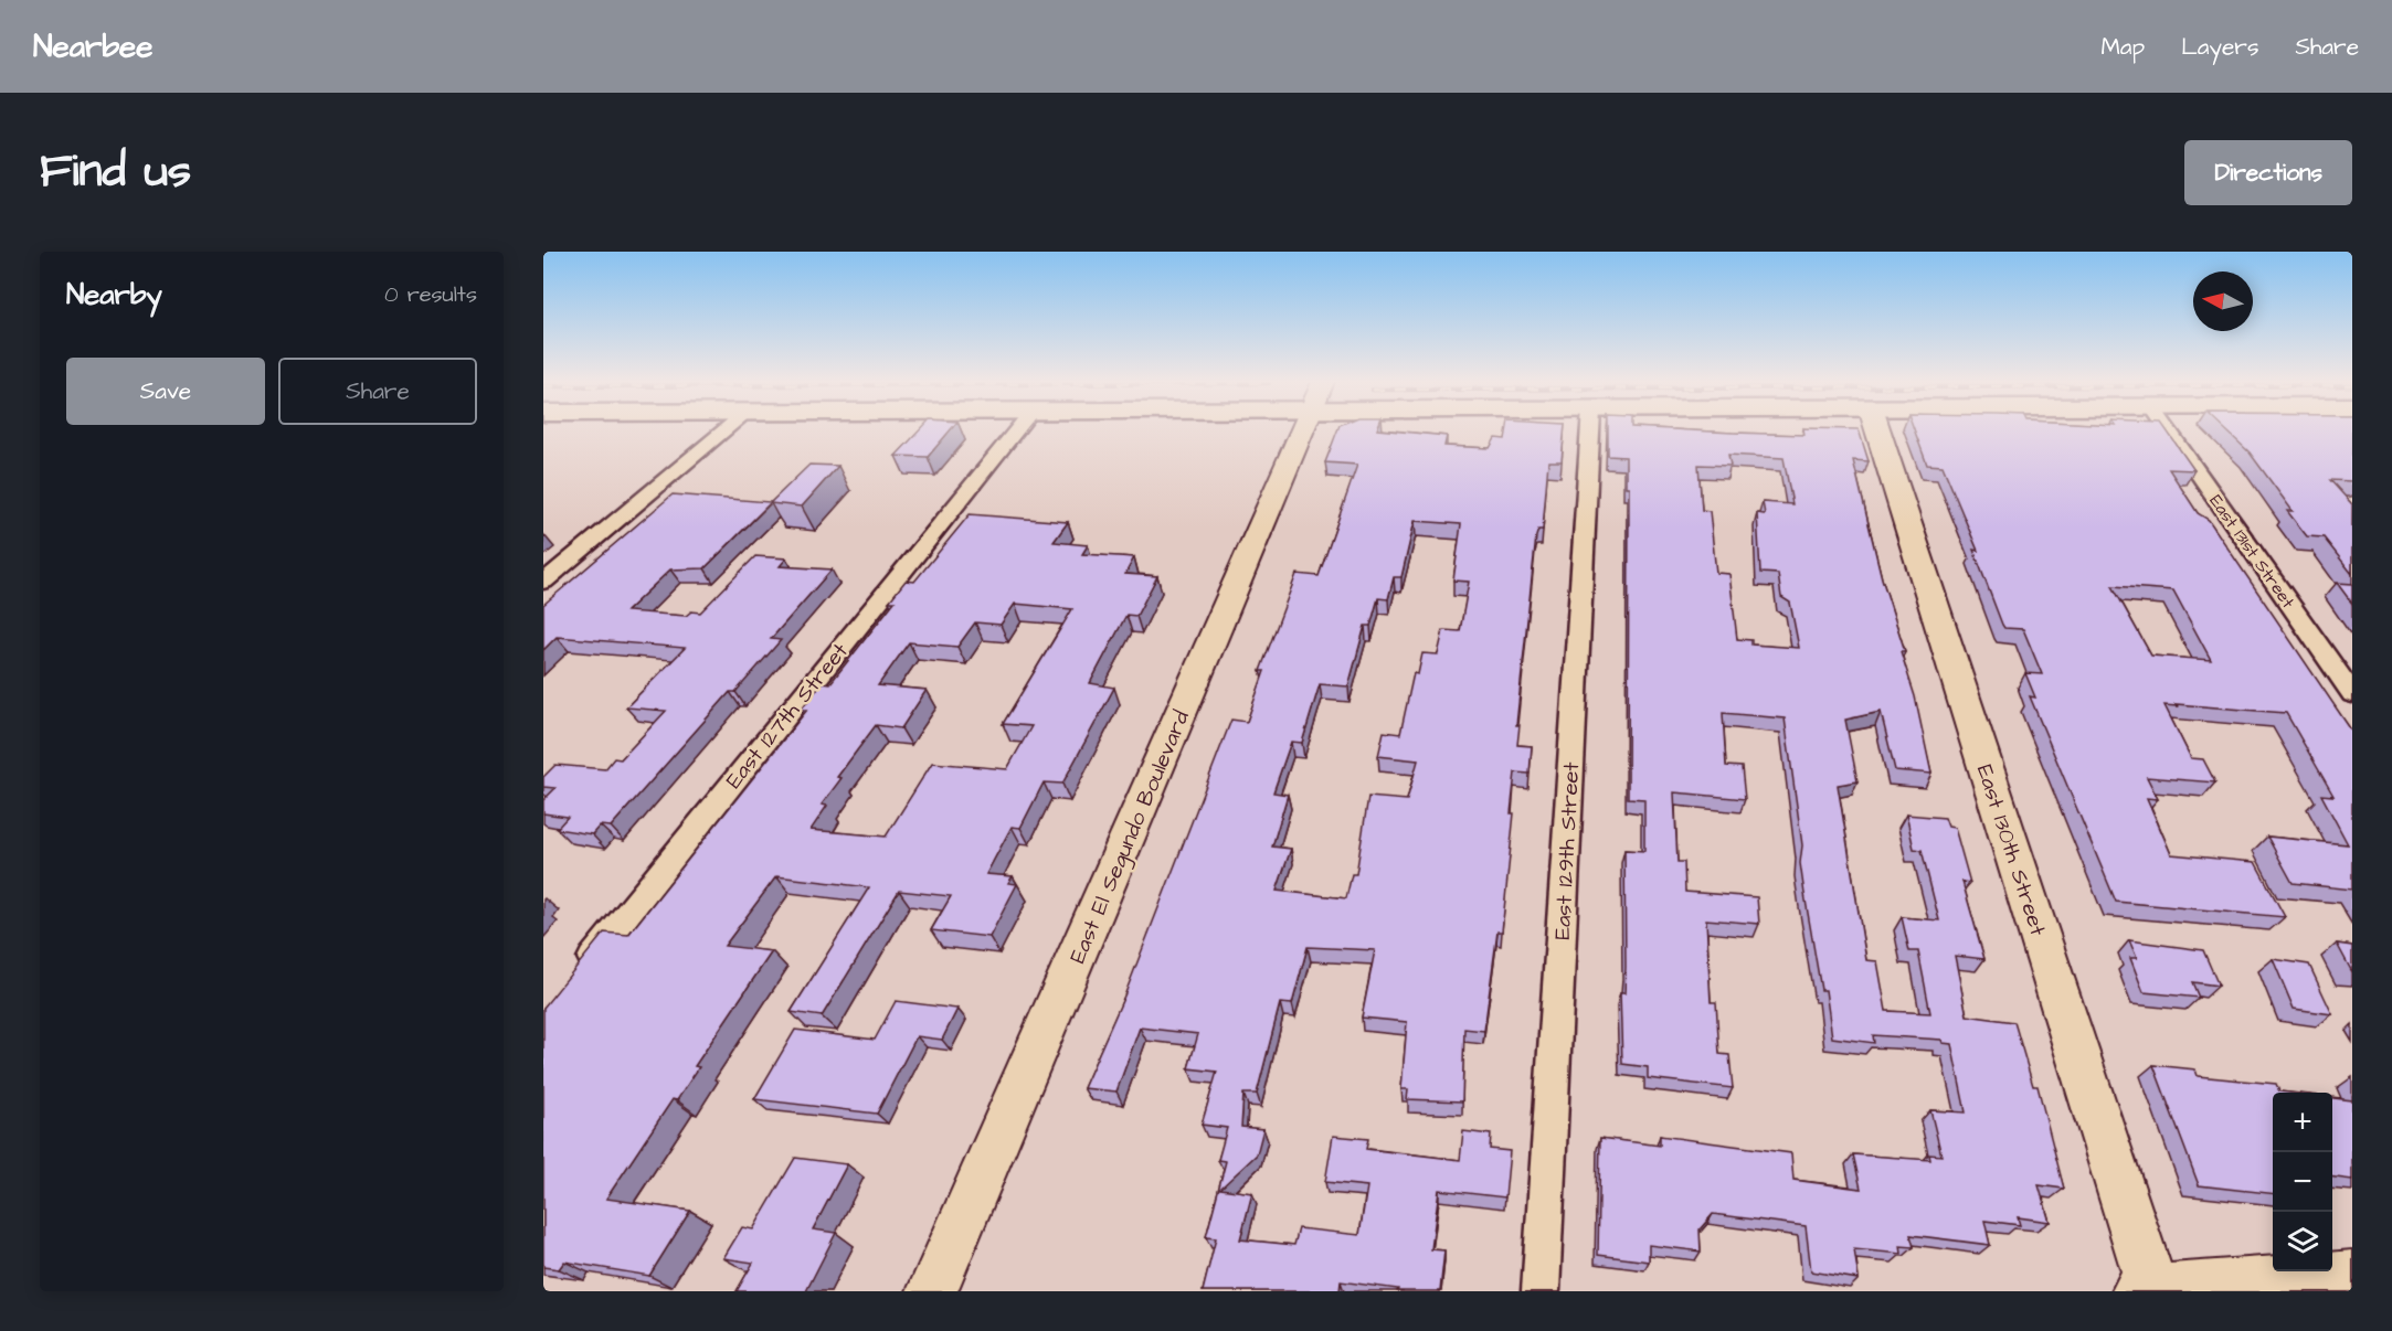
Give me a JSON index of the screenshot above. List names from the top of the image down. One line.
{"streets":{"street":["East 131st Street","East 127th Street","East El Segundo Boulevard","East 130th Street","East 129th Street"]},"north":"left","page":{"header":"Nearbee","nav":["Map","Layers","Share"],"title":"Find us","buttons":["Directions",["Save","Share"]],"heading":["Nearby","0 results"],"map_buttons":["+","−"]}}
